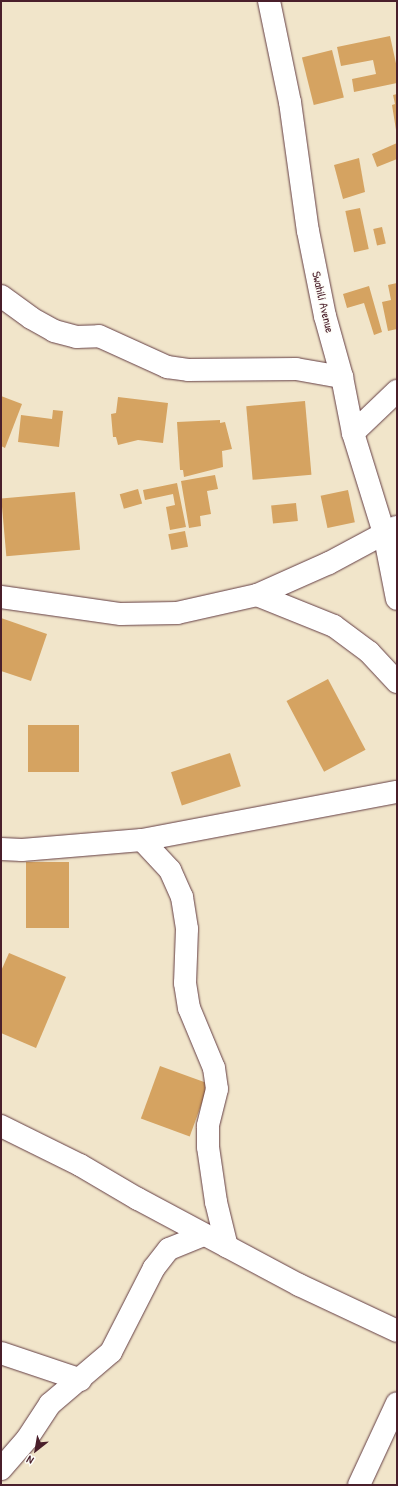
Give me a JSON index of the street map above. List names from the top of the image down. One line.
{"streets":{"street":["Swahili Avenue"]},"north":"bottom left"}
